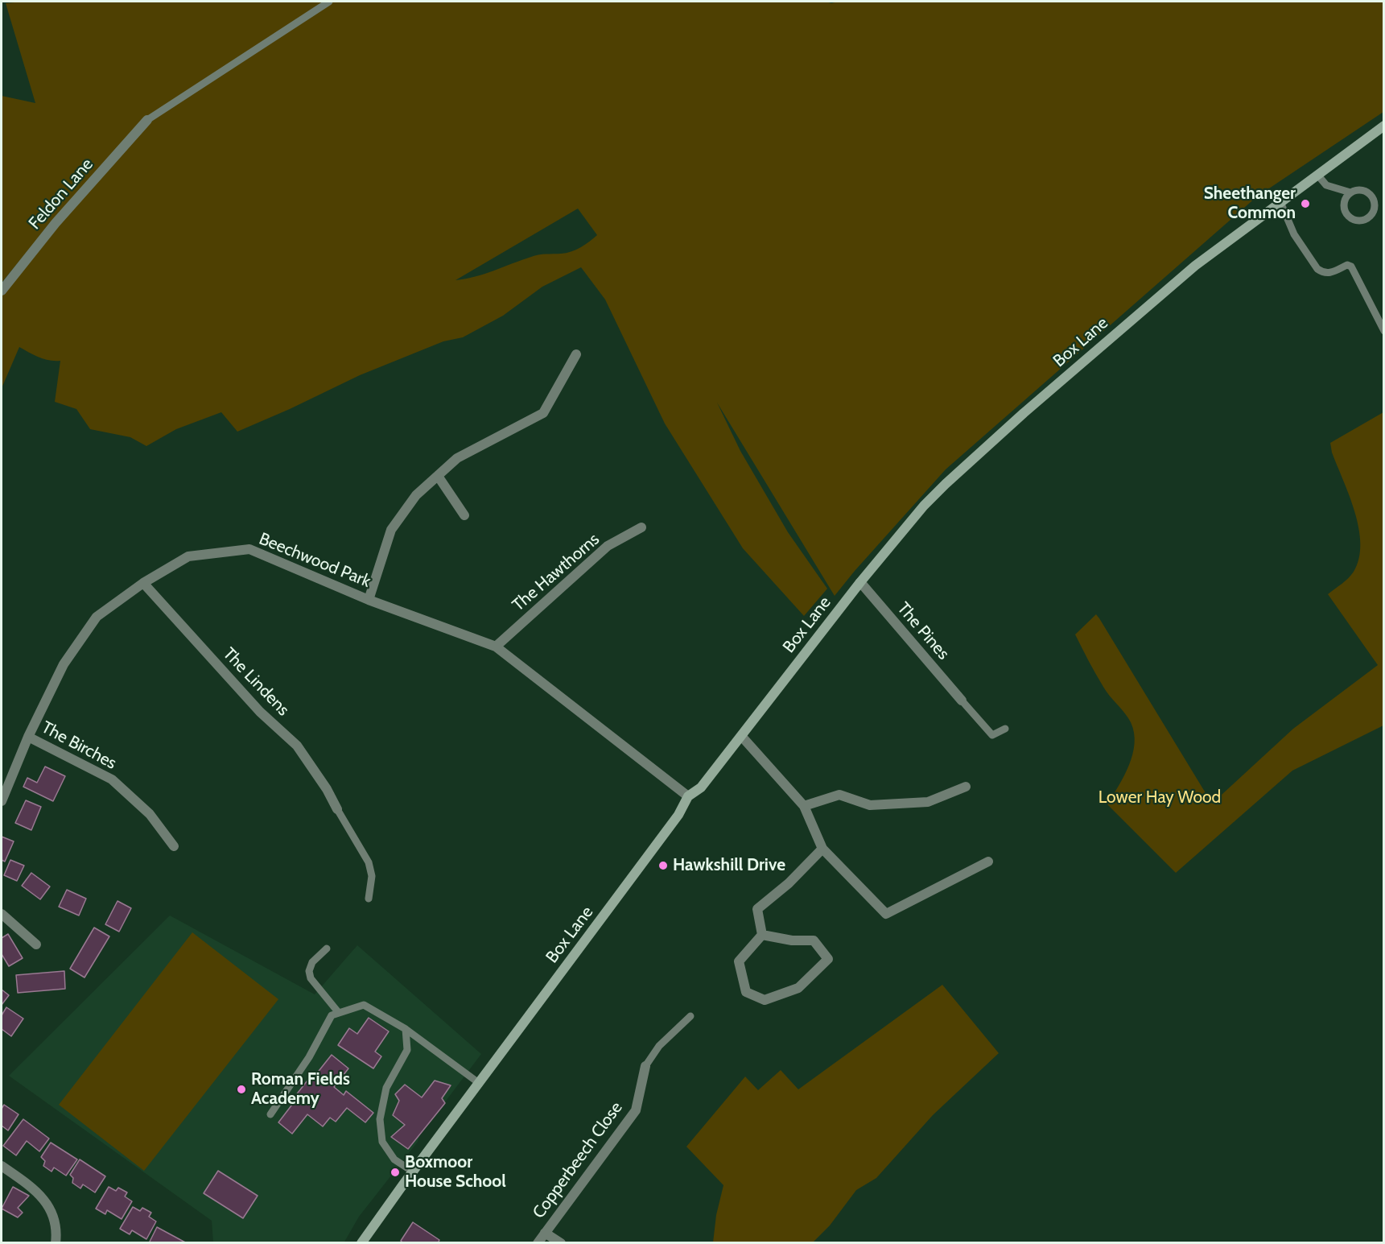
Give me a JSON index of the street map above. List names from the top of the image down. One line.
{"streets":{"main road":["Box Lane"],"street":["Feldon Lane","Beechwood Park","The Hawthorns","The Pines","The Lindens","The Birches","Copperbeech Close"]},"crossings":[["Box Lane","Beechwood Park"],["Box Lane","The Pines"],["Beechwood Park","The Hawthorns"],["Beechwood Park","The Lindens"],["Beechwood Park","The Birches"]],"parks":["Lower Hay Wood"],"places":["Sheethanger Common","Hawkshill Drive","Roman Fields Academy","Boxmoor House School"]}
